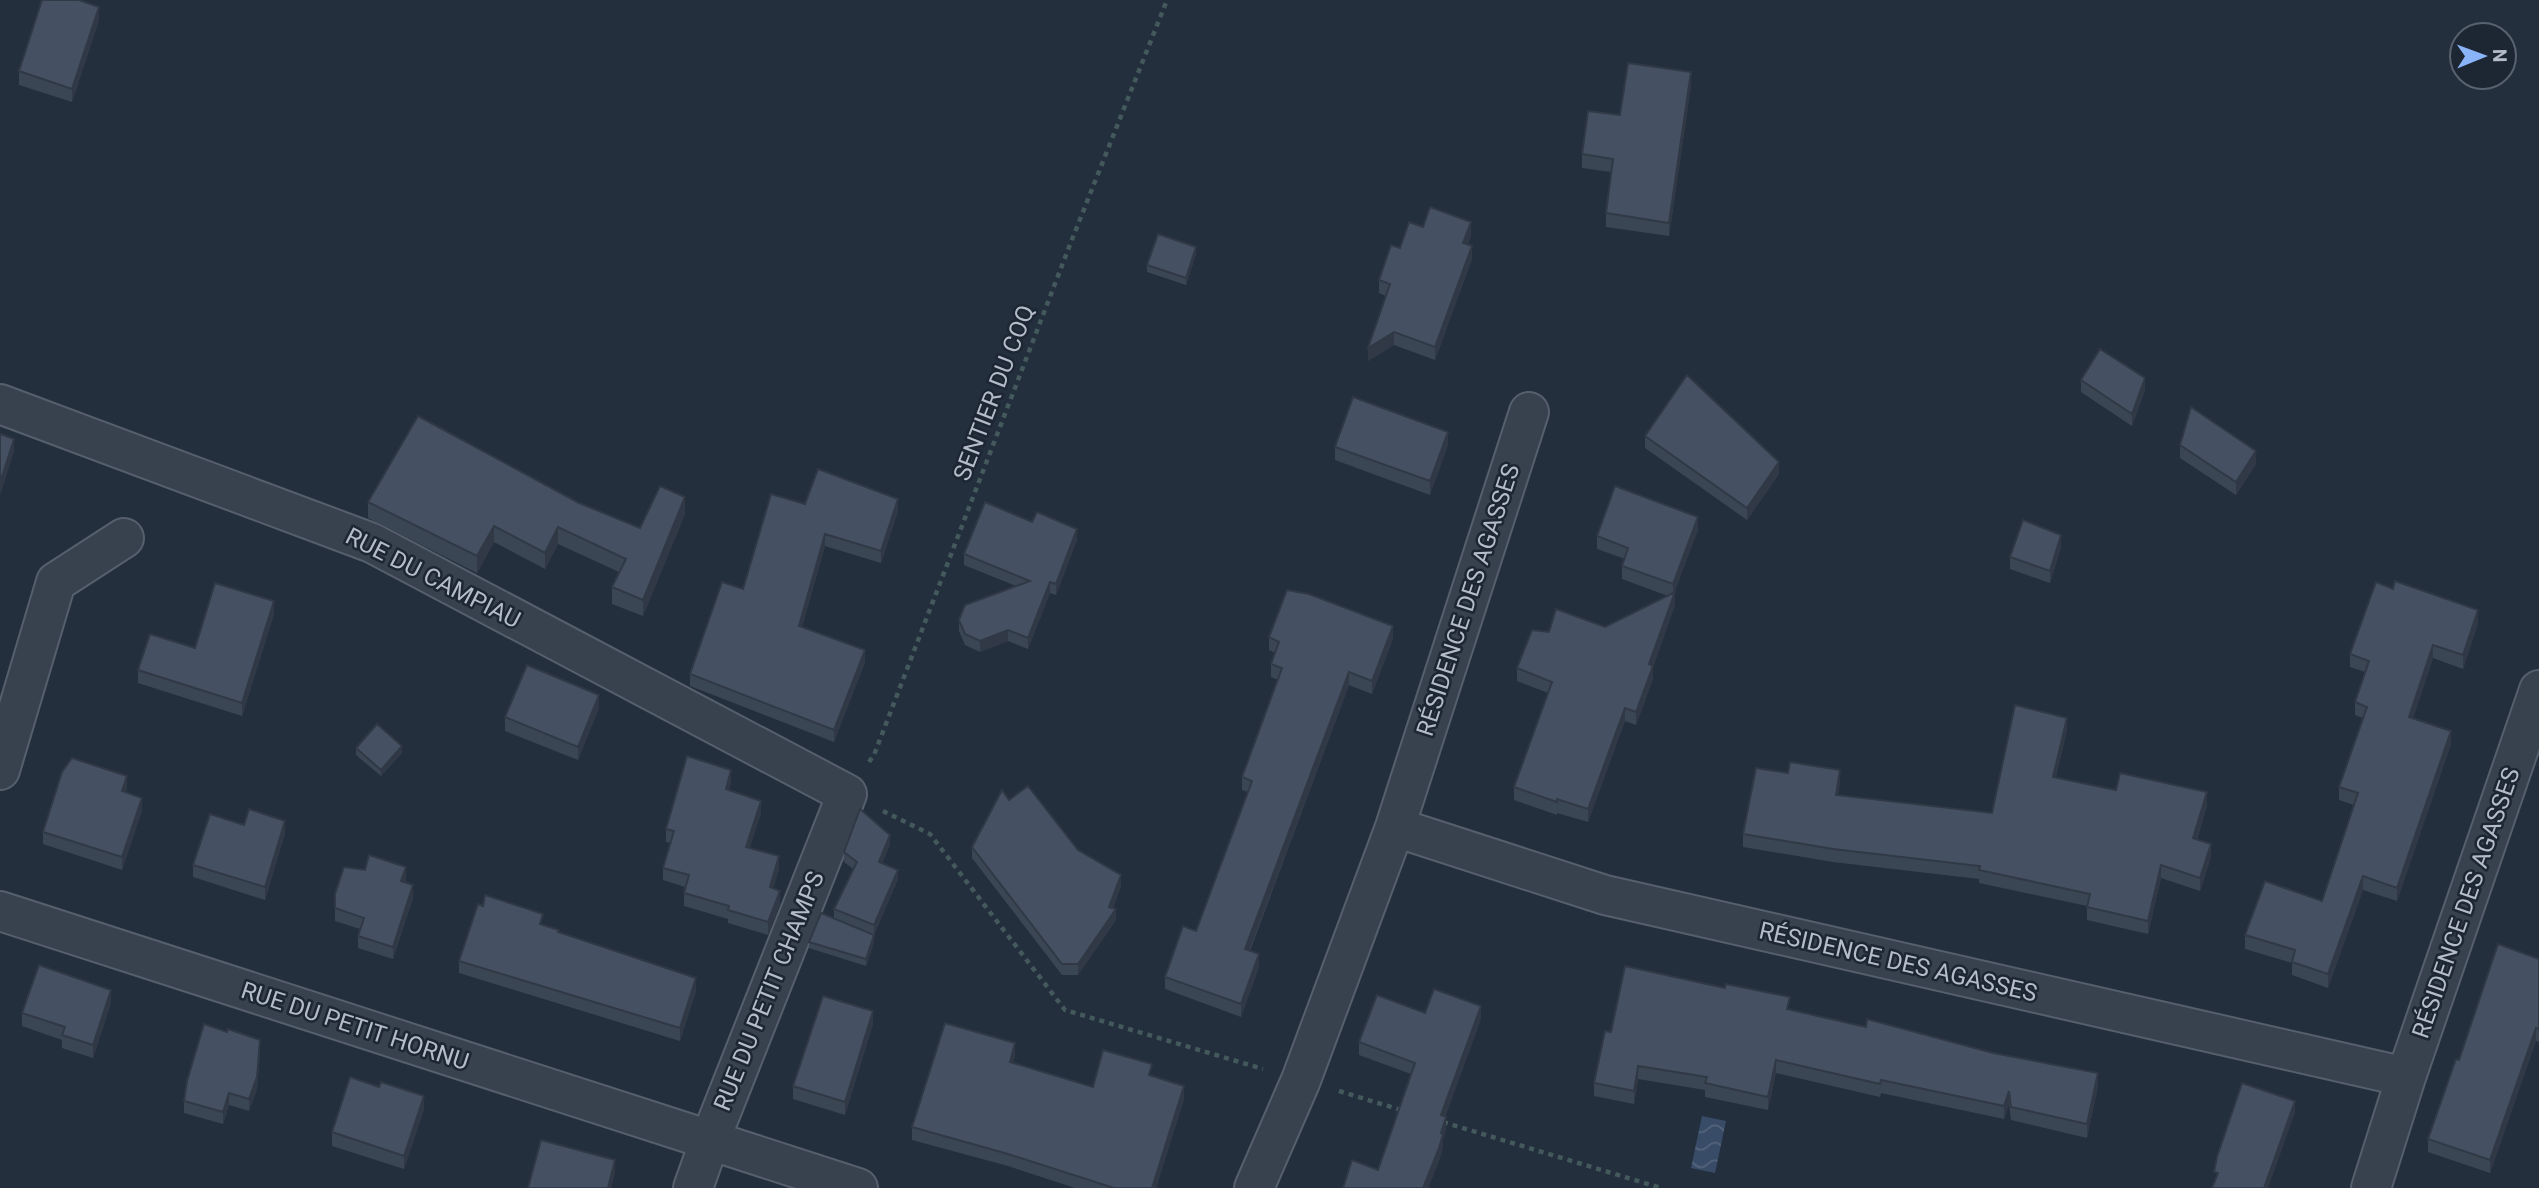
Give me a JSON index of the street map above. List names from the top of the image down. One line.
{"streets":{"street":["RUE DU CAMPIAU","RÉSIDENCE DES AGASSES","RUE DU PETIT CHAMPS","RUE DU PETIT HORNU"],"path":["SENTIER DU COQ"]},"crossings":[["SENTIER DU COQ","RUE DU CAMPIAU"],["SENTIER DU COQ","RUE DU PETIT CHAMPS"],["RUE DU CAMPIAU","RUE DU PETIT CHAMPS"],["RUE DU PETIT CHAMPS","RUE DU PETIT HORNU"]],"north":"right"}
